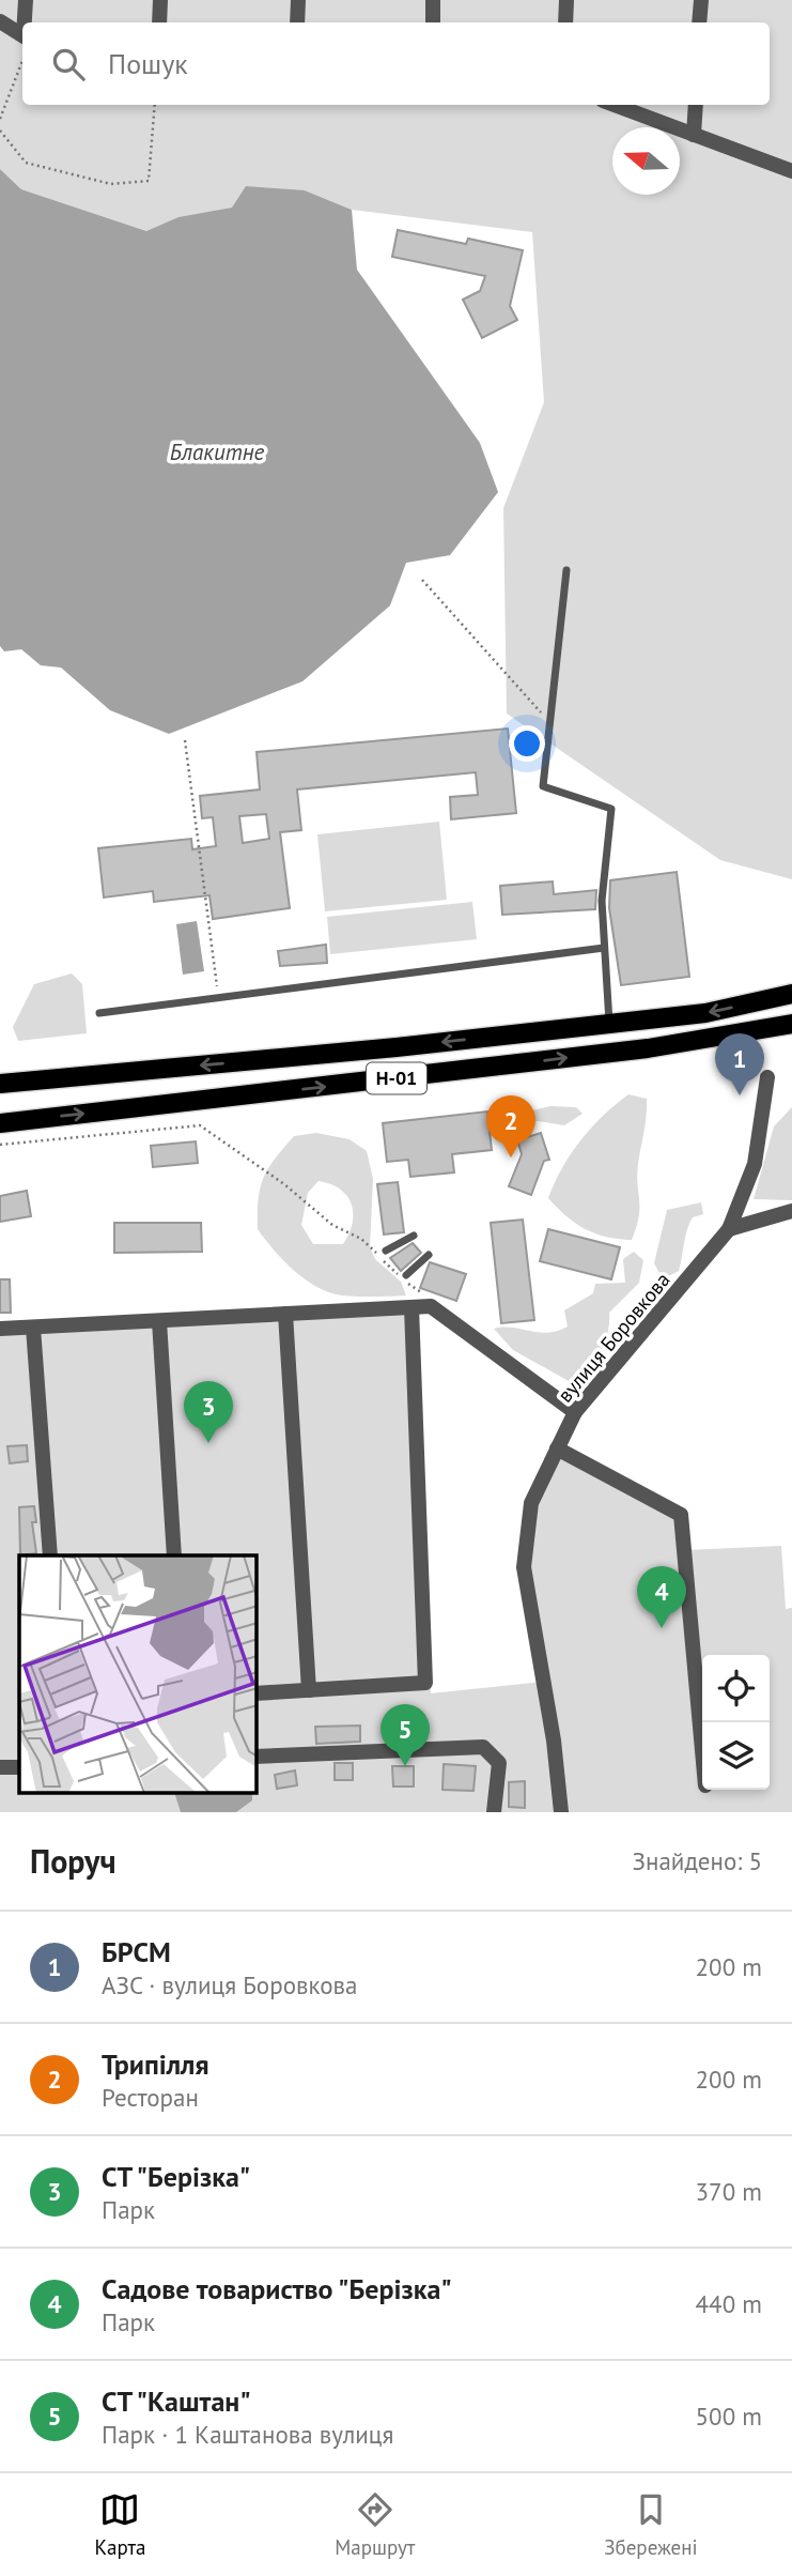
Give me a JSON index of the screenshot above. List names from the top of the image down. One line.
{"streets":{"main road":["Н-01"],"street":["вулиця Боровкова"]},"water":["Блакитне"],"north":"left","page":{"search":"Пошук","pins":["1","2","3","4","5"],"heading":["Поруч","Знайдено: 5"],"list":[{"mark":"1","name":"БРСМ","note":"АЗС · вулиця Боровкова","value":"200 m"},{"mark":"2","name":"Трипілля","note":"Ресторан","value":"200 m"},{"mark":"3","name":"СТ \"Берізка\"","note":"Парк","value":"370 m"},{"mark":"4","name":"Садове товариство \"Берізка\"","note":"Парк","value":"440 m"},{"mark":"5","name":"СТ \"Каштан\"","note":"Парк · 1 Каштанова вулиця","value":"500 m"}],"nav":["Карта","Маршрут","Збережені"]}}
